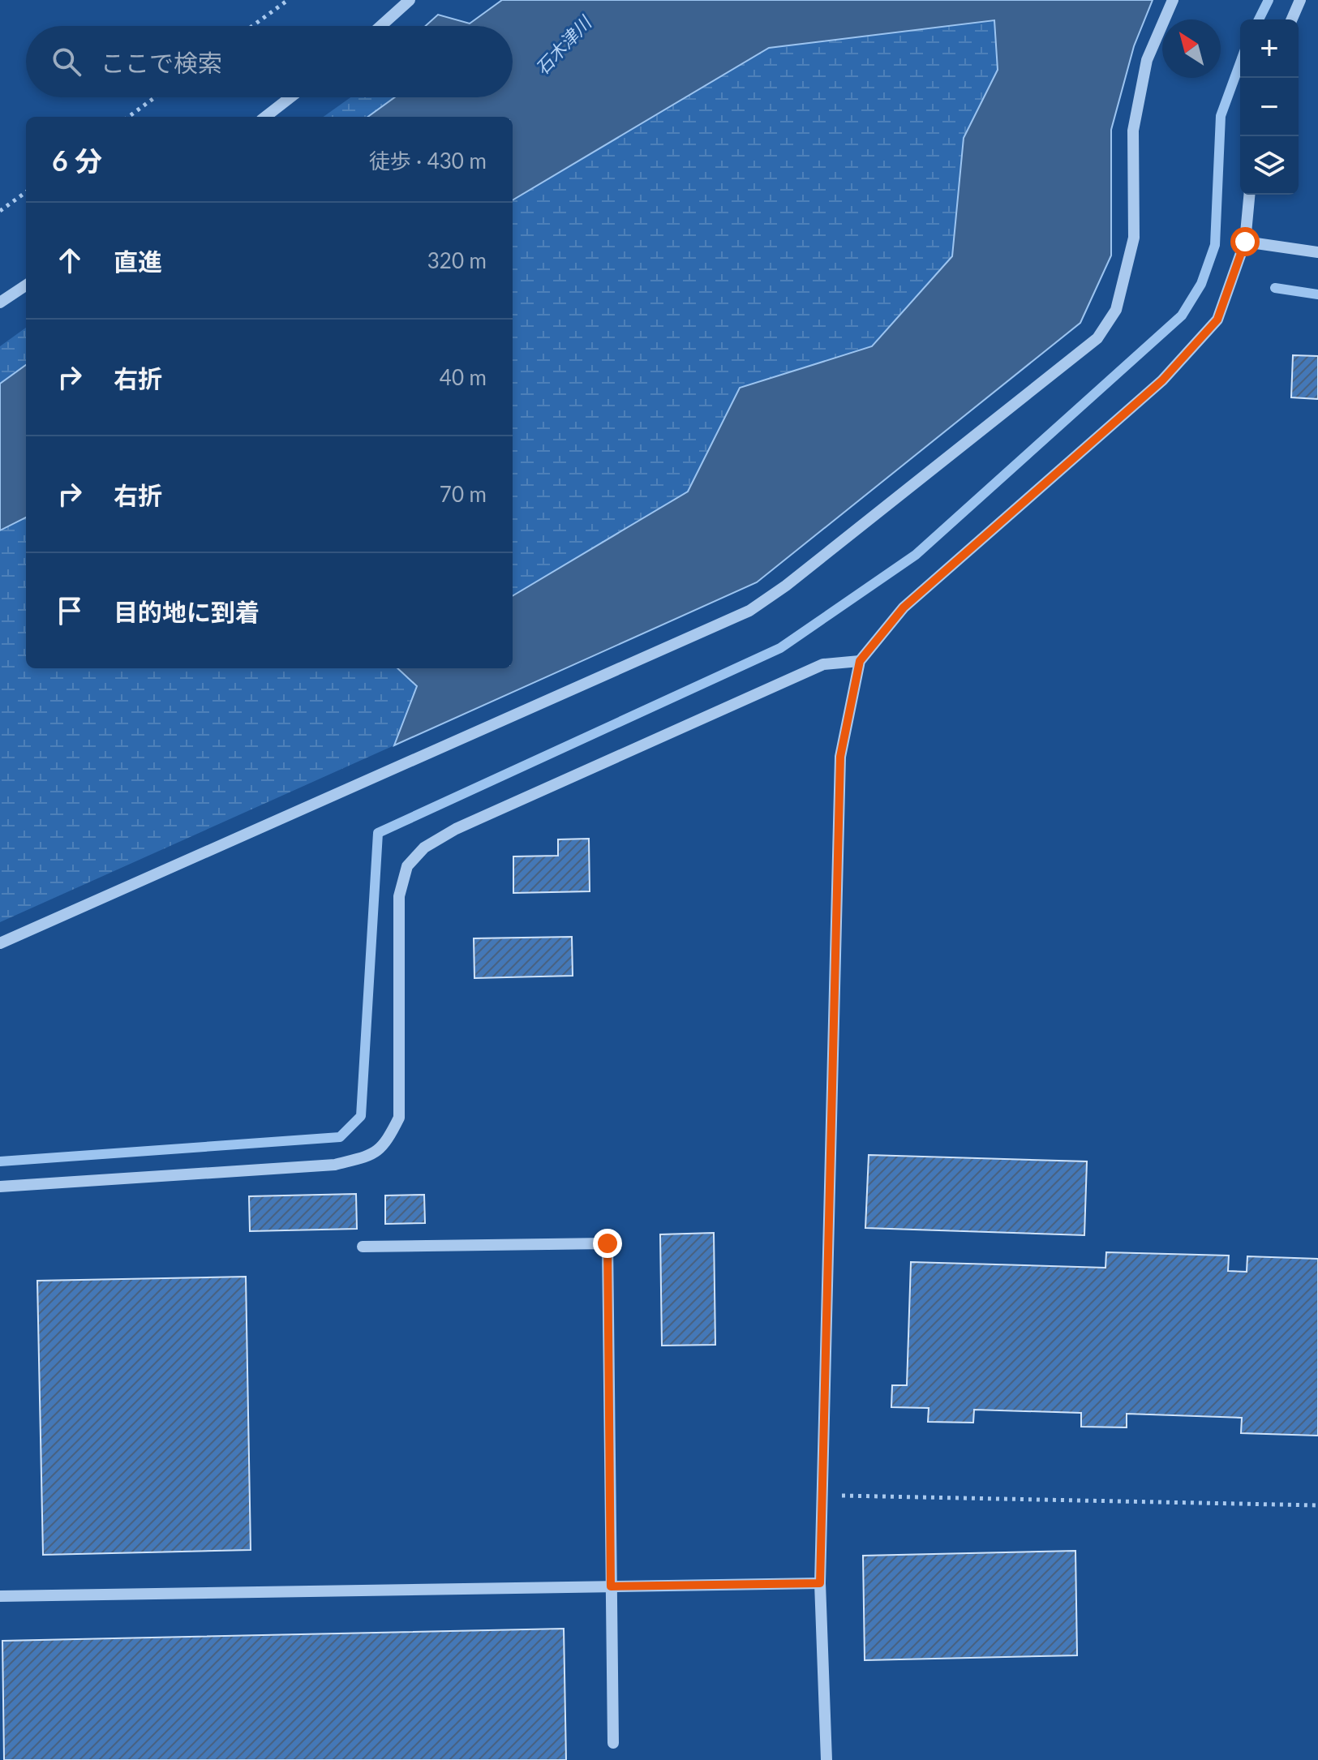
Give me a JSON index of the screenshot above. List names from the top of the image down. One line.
{"water":["石木津川"],"north":"top left","page":{"map_buttons":["+","−"],"search":"ここで検索","heading":["6 分","徒歩 · 430 m"],"list":[["直進","320 m"],["右折","40 m"],["右折","70 m"],"目的地に到着"]}}
